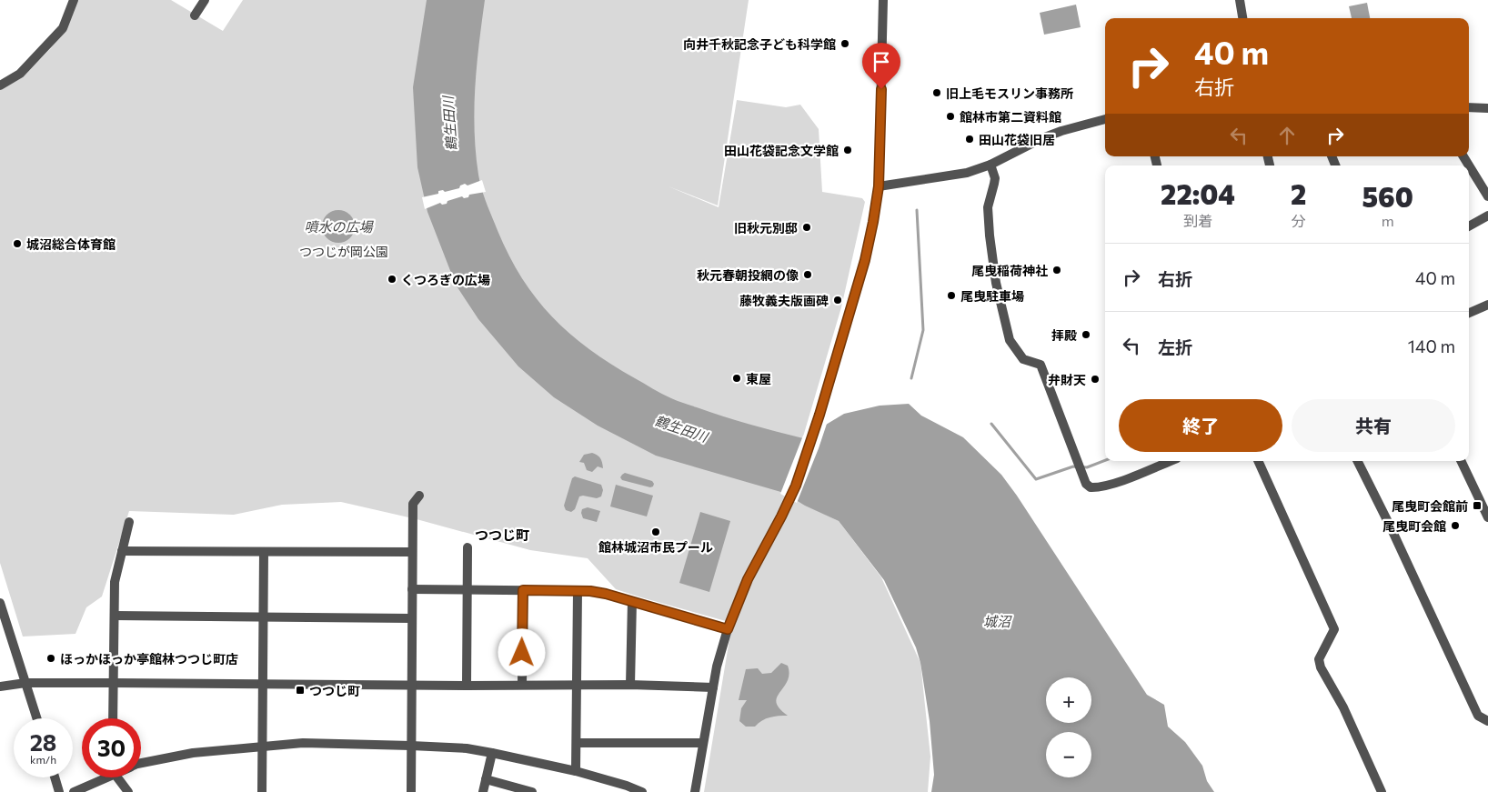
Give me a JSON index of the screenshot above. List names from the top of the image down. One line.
{"districts":["つつじ町"],"water":["鶴生田川","噴水の広場","城沼"],"parks":["つつじが岡公園"],"places":{"other":["向井千秋記念子ども科学館","旧上毛モスリン事務所","館林市第二資料館","田山花袋旧居","田山花袋記念文学館","旧秋元別邸","城沼総合体育館","尾曳稲荷神社","秋元春朝投網の像","くつろぎの広場","尾曳駐車場","藤牧義夫版画碑","拝殿","東屋","弁財天","尾曳町会館","館林城沼市民プール","ほっかほっか亭館林つつじ町店"],"transit":["尾曳町会館前","つつじ町"]},"page":{"turn":["40 m","右折"],"eta":["22:04","到着","2","分","560","m"],"list":[{"name":"右折","value":"40 m"},{"name":"左折","value":"140 m"}],"buttons":["終了","共有"],"map_buttons":["+","−"],"speed":"28 km/h","limit":"30"}}
